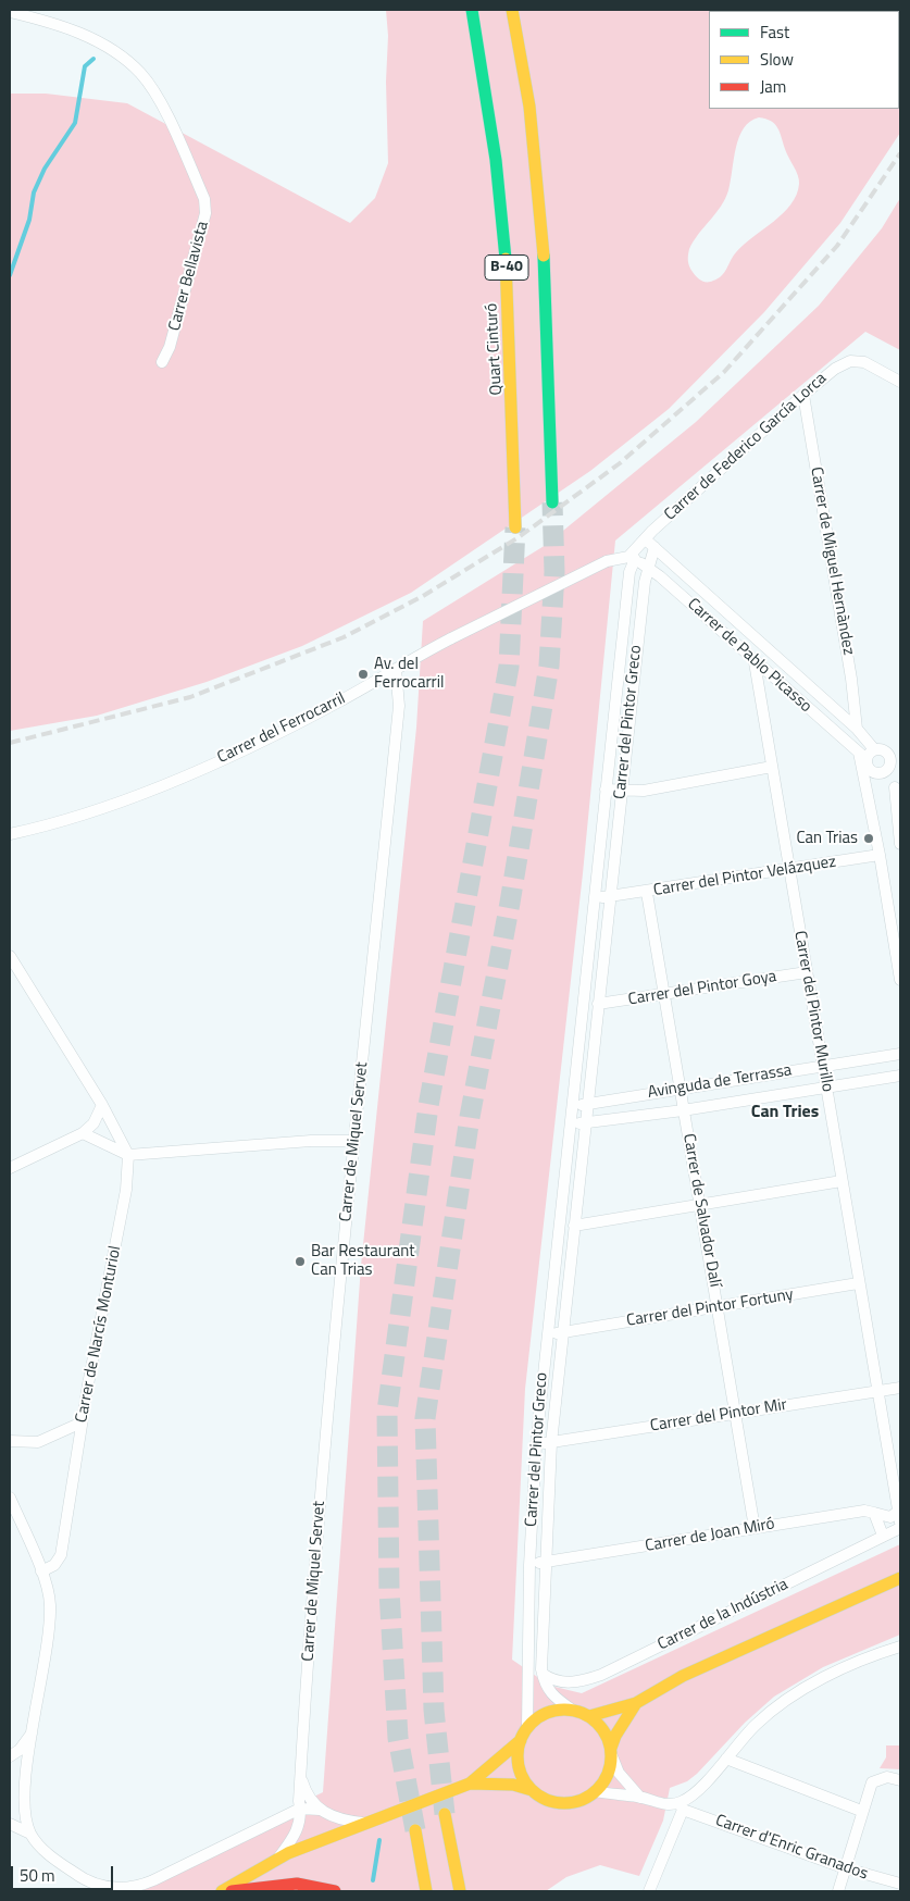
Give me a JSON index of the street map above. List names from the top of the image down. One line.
{"streets":{"main road":["B-40","Quart Cinturó"],"street":["Carrer Bellavista","Carrer de Federico García Lorca","Carrer de Miguel Hernàndez","Carrer de Pablo Picasso","Carrer del Pintor Greco","Carrer del Ferrocarril","Carrer del Pintor Velázquez","Carrer del Pintor Goya","Carrer del Pintor Murillo","Avinguda de Terrassa","Carrer de Miquel Servet","Carrer de Salvador Dalí","Carrer del Pintor Fortuny","Carrer de Narcís Monturiol","Carrer del Pintor Mir","Carrer de Joan Miró","Carrer de la Indústria","Carrer d'Enric Granados"]},"crossings":[["Carrer de Federico García Lorca","Carrer de Miguel Hernàndez"],["Carrer de Federico García Lorca","Carrer de Pablo Picasso"],["Carrer de Miguel Hernàndez","Carrer de Pablo Picasso"],["Carrer de Pablo Picasso","Carrer del Pintor Greco"],["Carrer de Pablo Picasso","Carrer del Ferrocarril"],["Carrer de Pablo Picasso","Carrer del Pintor Murillo"],["Carrer del Pintor Greco","Carrer del Ferrocarril"],["Carrer del Pintor Greco","Carrer del Pintor Velázquez"],["Carrer del Pintor Greco","Carrer del Pintor Goya"],["Carrer del Pintor Greco","Avinguda de Terrassa"],["Carrer del Pintor Greco","Carrer del Pintor Fortuny"],["Carrer del Pintor Greco","Carrer del Pintor Mir"],["Carrer del Pintor Greco","Carrer de Joan Miró"],["Carrer del Pintor Greco","Carrer de la Indústria"],["Carrer del Pintor Greco","Carrer d'Enric Granados"],["Carrer del Ferrocarril","Carrer de Miquel Servet"],["Carrer del Pintor Velázquez","Carrer del Pintor Murillo"],["Carrer del Pintor Velázquez","Carrer de Salvador Dalí"],["Carrer del Pintor Goya","Carrer del Pintor Murillo"],["Carrer del Pintor Goya","Carrer de Salvador Dalí"],["Carrer del Pintor Murillo","Avinguda de Terrassa"],["Carrer del Pintor Murillo","Carrer del Pintor Fortuny"],["Carrer del Pintor Murillo","Carrer del Pintor Mir"],["Carrer del Pintor Murillo","Carrer de Joan Miró"],["Avinguda de Terrassa","Carrer de Salvador Dalí"],["Carrer de Salvador Dalí","Carrer del Pintor Fortuny"],["Carrer de Salvador Dalí","Carrer del Pintor Mir"],["Carrer de Salvador Dalí","Carrer de Joan Miró"]],"districts":["Can Tries"],"places":["Av. del Ferrocarril","Can Trias","Bar Restaurant Can Trias"],"legend":["Fast","Slow","Jam"],"scale_bar":"50 m"}
